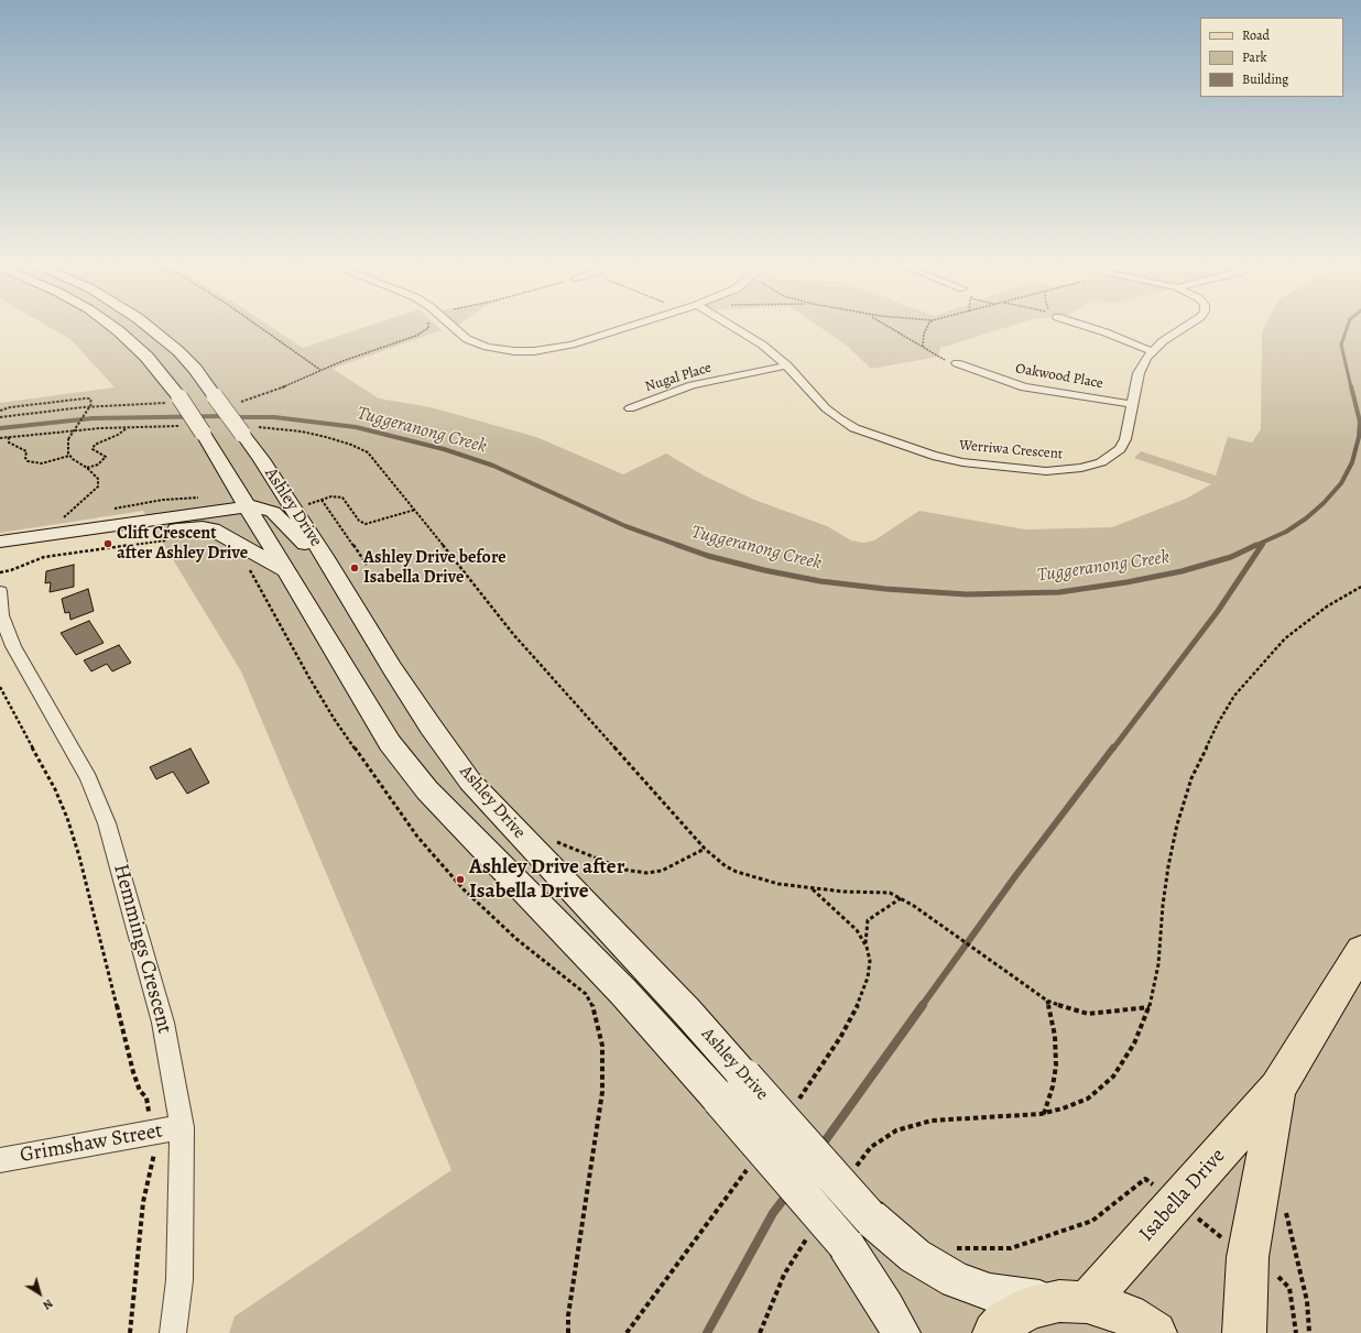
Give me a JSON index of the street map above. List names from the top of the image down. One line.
{"streets":{"main road":["Ashley Drive","Isabella Drive"],"street":["Oakwood Place","Nugal Place","Werriwa Crescent","Hemmings Crescent","Grimshaw Street"]},"crossings":[["Oakwood Place","Werriwa Crescent"],["Nugal Place","Werriwa Crescent"],["Ashley Drive","Isabella Drive"],["Hemmings Crescent","Grimshaw Street"]],"water":["Tuggeranong Creek"],"places":["Clift Crescent after Ashley Drive","Ashley Drive before Isabella Drive","Ashley Drive after Isabella Drive"],"legend":["Road","Park","Building"],"north":"bottom right"}
